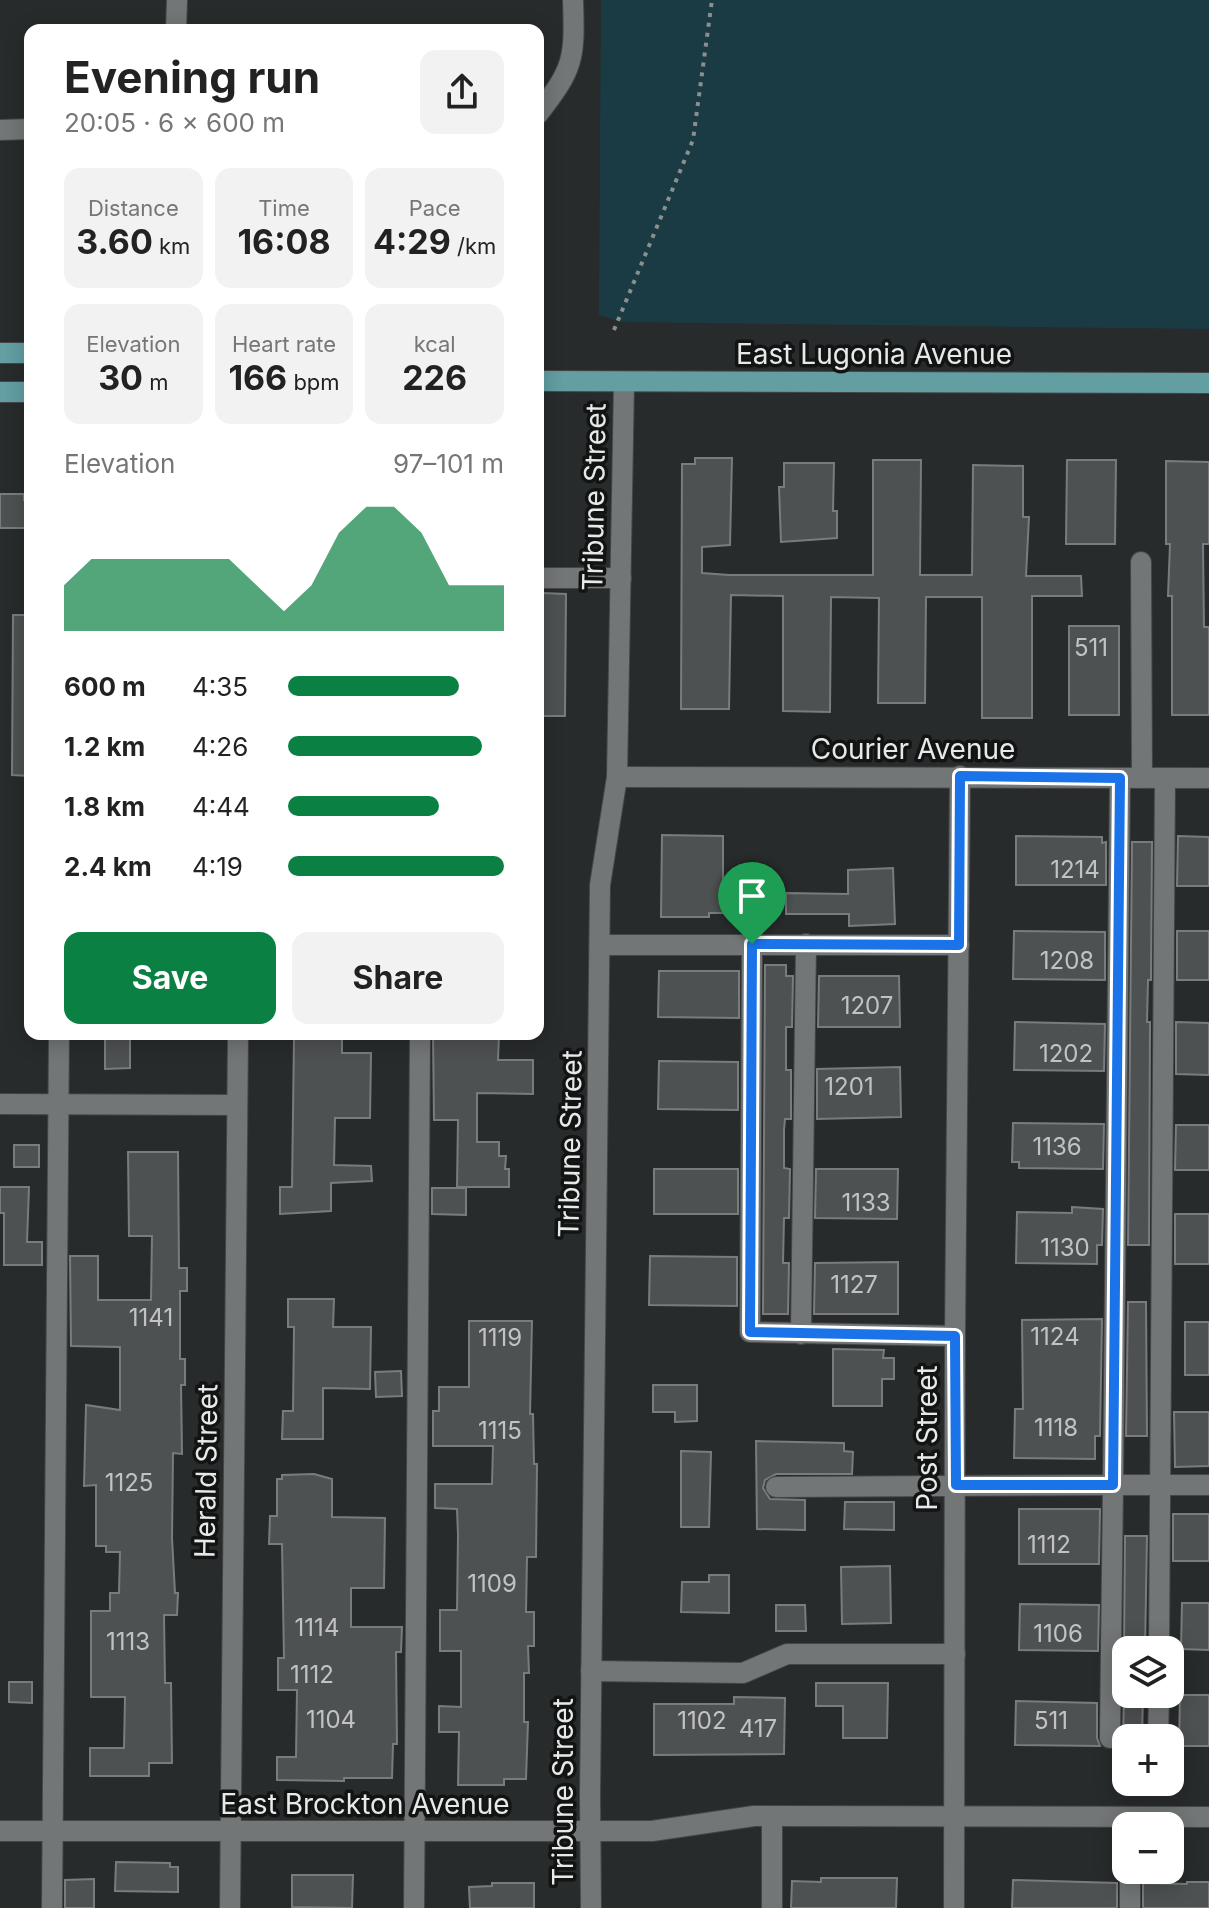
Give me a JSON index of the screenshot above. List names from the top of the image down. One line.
{"streets":{"main road":["East Lugonia Avenue"],"street":["Tribune Street","Courier Avenue","Post Street","Herald Street","East Brockton Avenue"]},"crossings":[["East Lugonia Avenue","Tribune Street"],["Tribune Street","Courier Avenue"],["Tribune Street","East Brockton Avenue"],["Courier Avenue","Post Street"],["Post Street","East Brockton Avenue"],["Herald Street","East Brockton Avenue"]],"house_numbers":["511","1214","1208","1207","1202","1201","1136","1133","1130","1127","1141","1124","1119","1118","1115","1125","1112","1109","1114","1106","1113","1112","1104","1102","511","417"],"page":{"heading":["Evening run","20:05 · 6 × 600 m"],"stats":[["Distance","3.60 km"],["Time","16:08"],["Pace","4:29 /km"],["Elevation","30 m"],["Heart rate","166 bpm"],["kcal","226"]],"chart":["Elevation","97–101 m"],"list":[{"name":"600 m","note":"4:35"},{"name":"1.2 km","note":"4:26"},{"name":"1.8 km","note":"4:44"},{"name":"2.4 km","note":"4:19"}],"buttons":["Save","Share"],"map_buttons":["+","−"]}}
